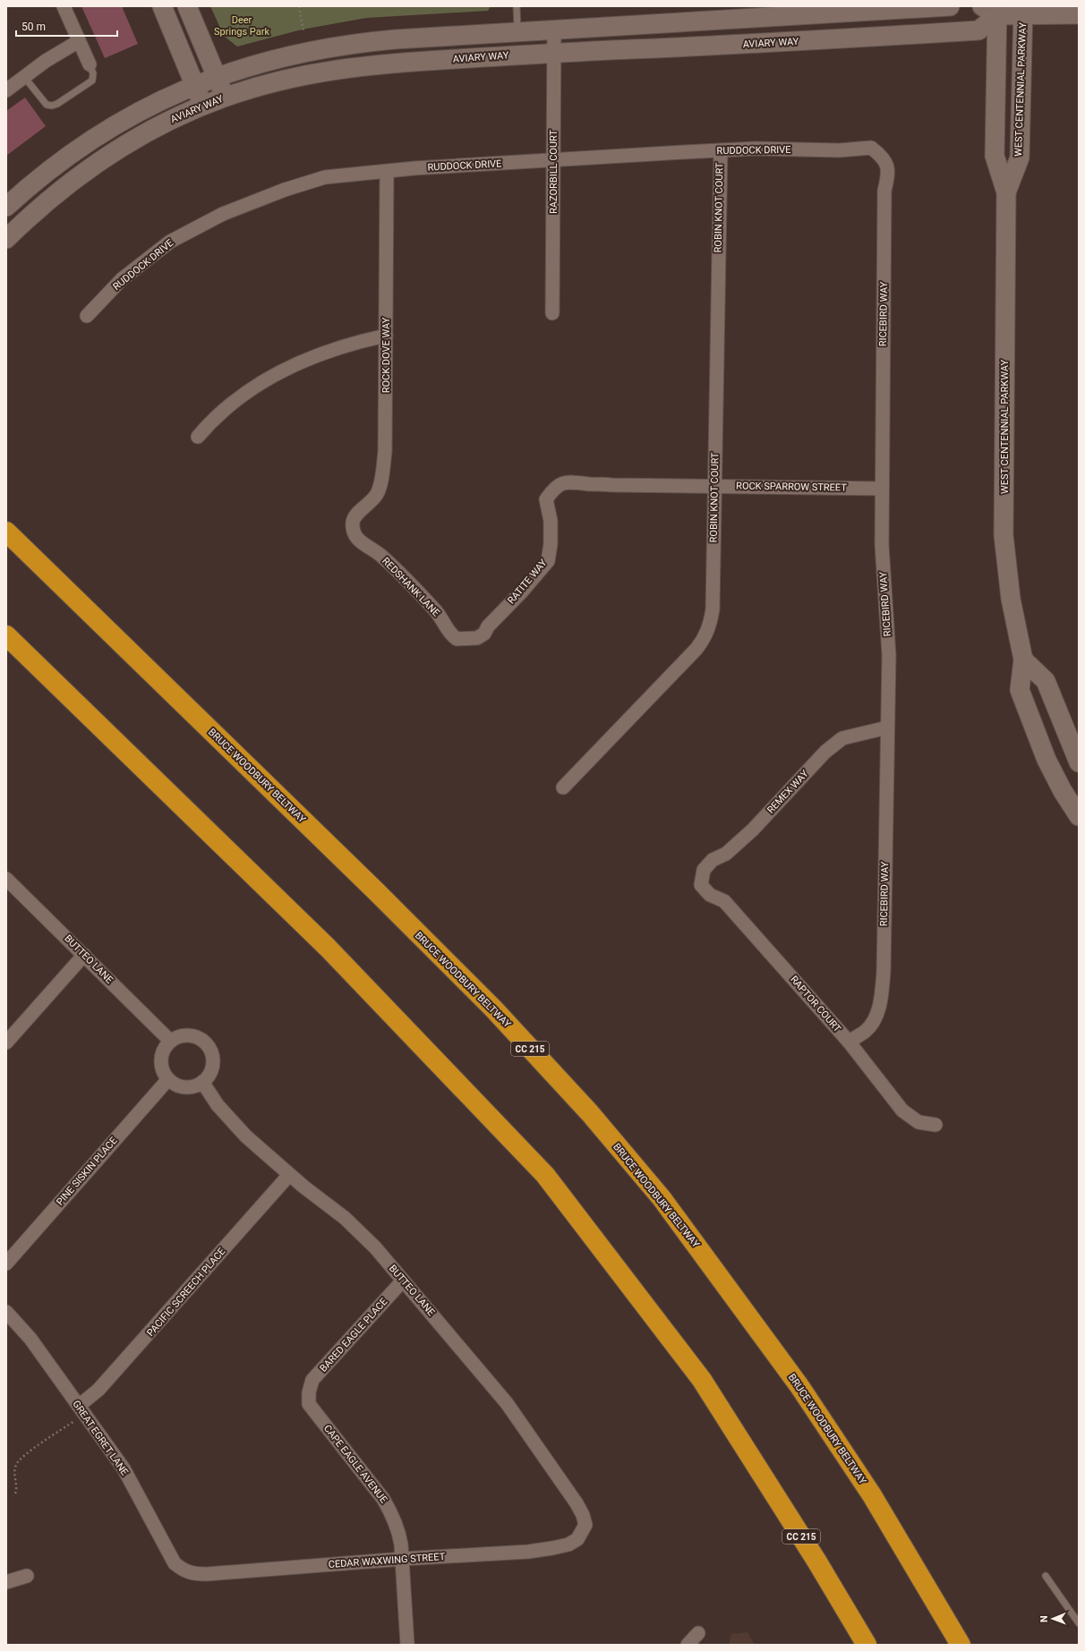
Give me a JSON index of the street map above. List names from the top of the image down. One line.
{"streets":{"highway":["BRUCE WOODBURY BELTWAY","CC 215"],"main road":["AVIARY WAY","WEST CENTENNIAL PARKWAY"],"street":["RUDDOCK DRIVE","RAZORBILL COURT","ROBIN KNOT COURT","RICEBIRD WAY","ROCK DOVE WAY","ROCK SPARROW STREET","RATITE WAY","REDSHANK LANE","REMEX WAY","BUTTEO LANE","RAPTOR COURT","PINE SISKIN PLACE","PACIFIC SCREECH PLACE","BARED EAGLE PLACE","GREAT EGRET LANE","CAPE EAGLE AVENUE","CEDAR WAXWING STREET"]},"crossings":[["AVIARY WAY","WEST CENTENNIAL PARKWAY"],["AVIARY WAY","RAZORBILL COURT"],["RUDDOCK DRIVE","RAZORBILL COURT"],["RUDDOCK DRIVE","ROBIN KNOT COURT"],["RUDDOCK DRIVE","RICEBIRD WAY"],["RUDDOCK DRIVE","ROCK DOVE WAY"],["ROBIN KNOT COURT","ROCK SPARROW STREET"],["RICEBIRD WAY","ROCK SPARROW STREET"],["RICEBIRD WAY","REMEX WAY"],["RICEBIRD WAY","RAPTOR COURT"],["ROCK DOVE WAY","REDSHANK LANE"],["ROCK SPARROW STREET","RATITE WAY"],["RATITE WAY","REDSHANK LANE"],["REMEX WAY","RAPTOR COURT"],["BUTTEO LANE","PINE SISKIN PLACE"],["BUTTEO LANE","PACIFIC SCREECH PLACE"],["BUTTEO LANE","BARED EAGLE PLACE"],["BUTTEO LANE","CEDAR WAXWING STREET"],["PACIFIC SCREECH PLACE","GREAT EGRET LANE"],["BARED EAGLE PLACE","CAPE EAGLE AVENUE"],["GREAT EGRET LANE","CEDAR WAXWING STREET"],["CAPE EAGLE AVENUE","CEDAR WAXWING STREET"]],"parks":["Deer Springs Park"],"scale_bar":"50 m","north":"left"}
